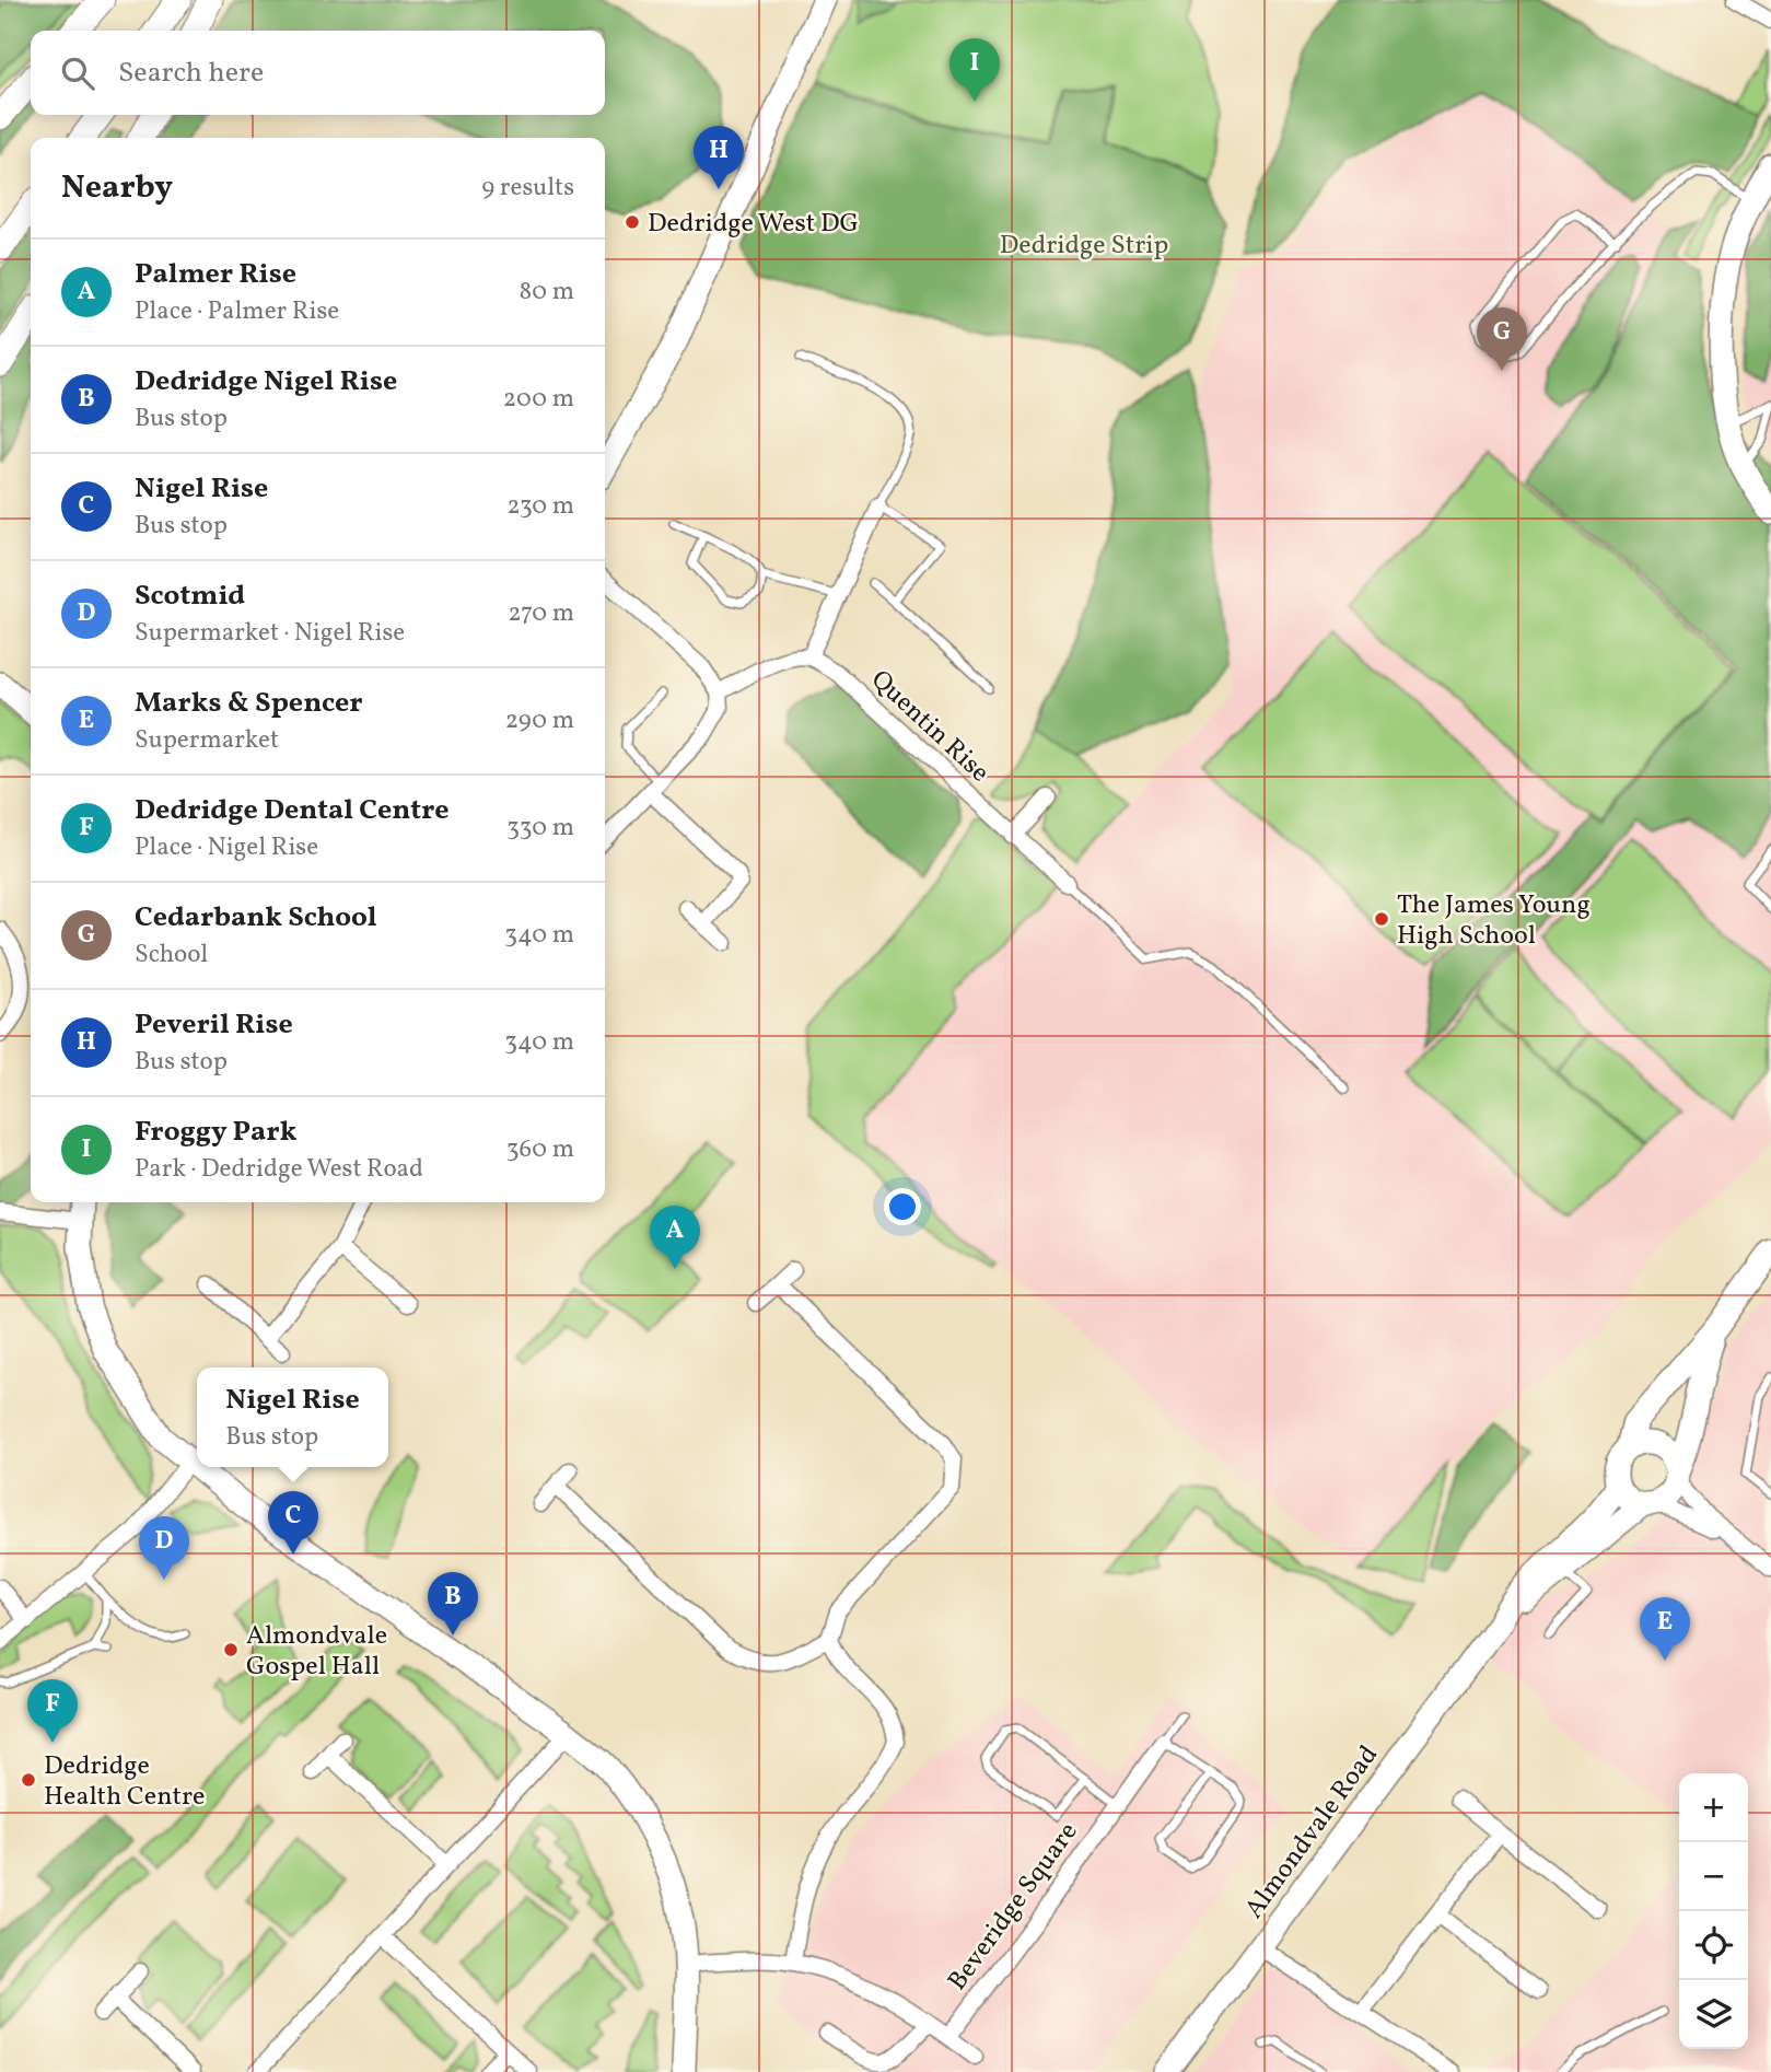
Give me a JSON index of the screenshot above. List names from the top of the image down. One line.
{"streets":{"street":["Quentin Rise","Almondvale Road","Beveridge Square"]},"parks":["Dedridge Strip"],"places":["Dedridge West DG","The James Young High School","Almondvale Gospel Hall","Dedridge Health Centre"],"page":{"search":"Search here","pins":["I","H","G","A","C","D","B","E","F"],"heading":["Nearby","9 results"],"list":[{"mark":"A","name":"Palmer Rise","note":"Place · Palmer Rise","value":"80 m"},{"mark":"B","name":"Dedridge Nigel Rise","note":"Bus stop","value":"200 m"},{"mark":"C","name":"Nigel Rise","note":"Bus stop","value":"230 m"},{"mark":"D","name":"Scotmid","note":"Supermarket · Nigel Rise","value":"270 m"},{"mark":"E","name":"Marks & Spencer","note":"Supermarket","value":"290 m"},{"mark":"F","name":"Dedridge Dental Centre","note":"Place · Nigel Rise","value":"330 m"},{"mark":"G","name":"Cedarbank School","note":"School","value":"340 m"},{"mark":"H","name":"Peveril Rise","note":"Bus stop","value":"340 m"},{"mark":"I","name":"Froggy Park","note":"Park · Dedridge West Road","value":"360 m"}],"popup":["Nigel Rise","Bus stop"],"map_buttons":["+","−"]}}
